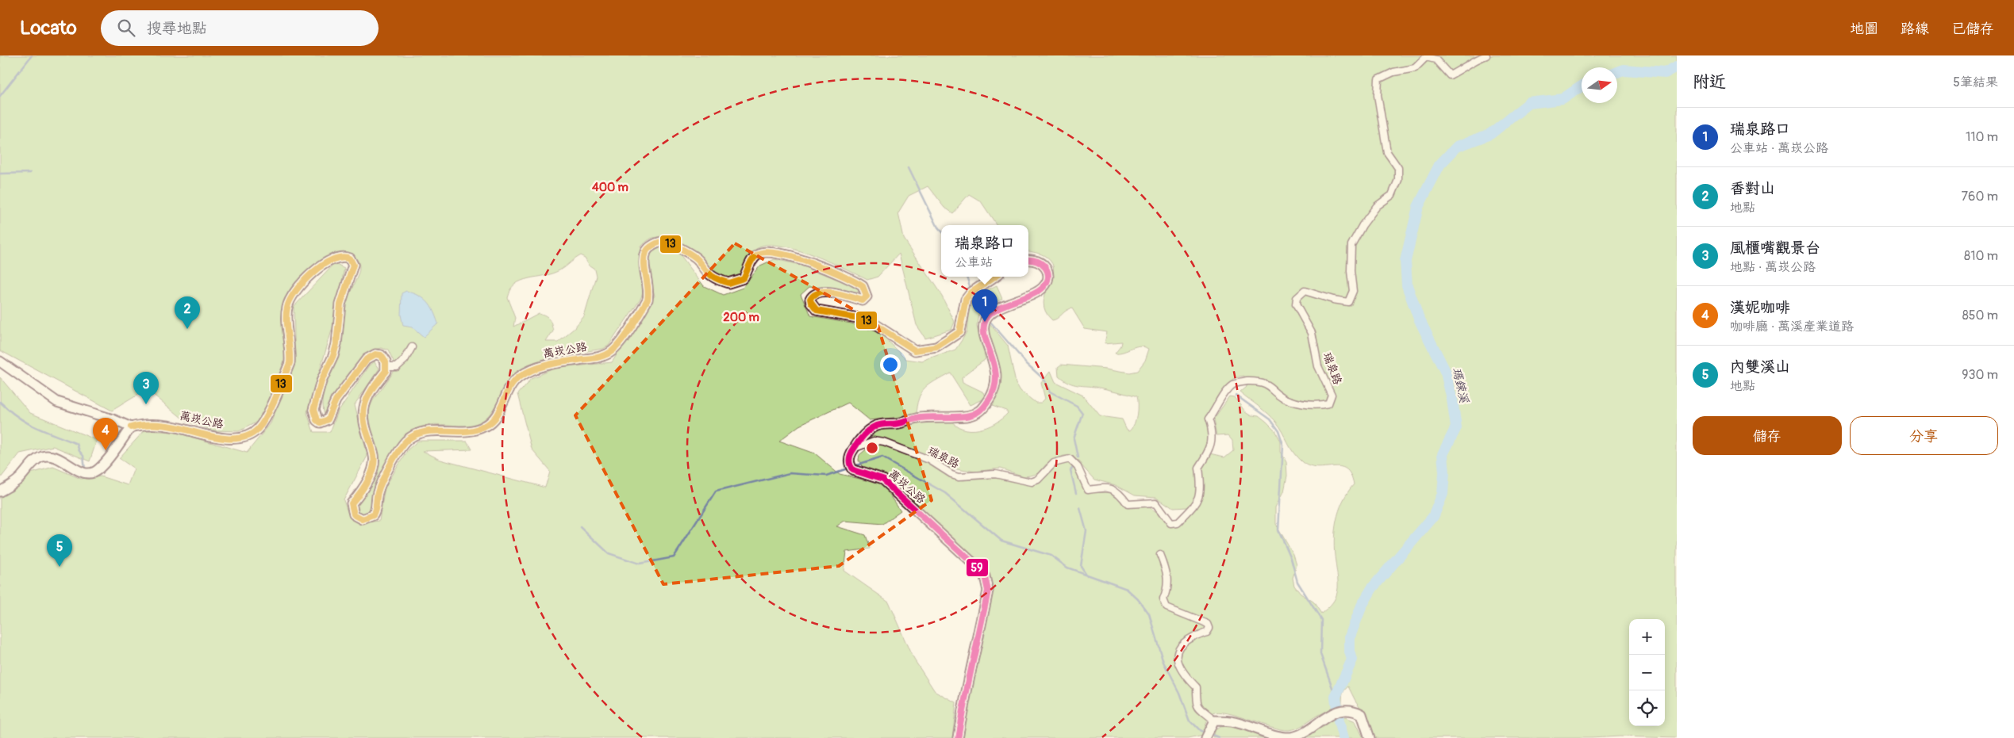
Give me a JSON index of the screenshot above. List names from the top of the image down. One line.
{"streets":{"street":["萬崁公路","瑞泉路"]},"crossings":[["萬崁公路","瑞泉路"]],"water":["瑪鋉溪"],"lines":["transit line 13","transit line 59"],"north":"right","page":{"header":"Locato","search":"搜尋地點","nav":["地圖","路線","已儲存"],"heading":["附近","5筆結果"],"list":[{"mark":"1","name":"瑞泉路口","note":"公車站 · 萬崁公路","value":"110 m"},{"mark":"2","name":"香對山","note":"地點","value":"760 m"},{"mark":"3","name":"風櫃嘴觀景台","note":"地點 · 萬崁公路","value":"810 m"},{"mark":"4","name":"漢妮咖啡","note":"咖啡廳 · 萬溪產業道路","value":"850 m"},{"mark":"5","name":"內雙溪山","note":"地點","value":"930 m"}],"popup":["瑞泉路口","公車站"],"pins":["1","2","3","4","5"],"buttons":["儲存","分享"],"map_buttons":["+","−"]},"rings":["400 m","200 m"]}
